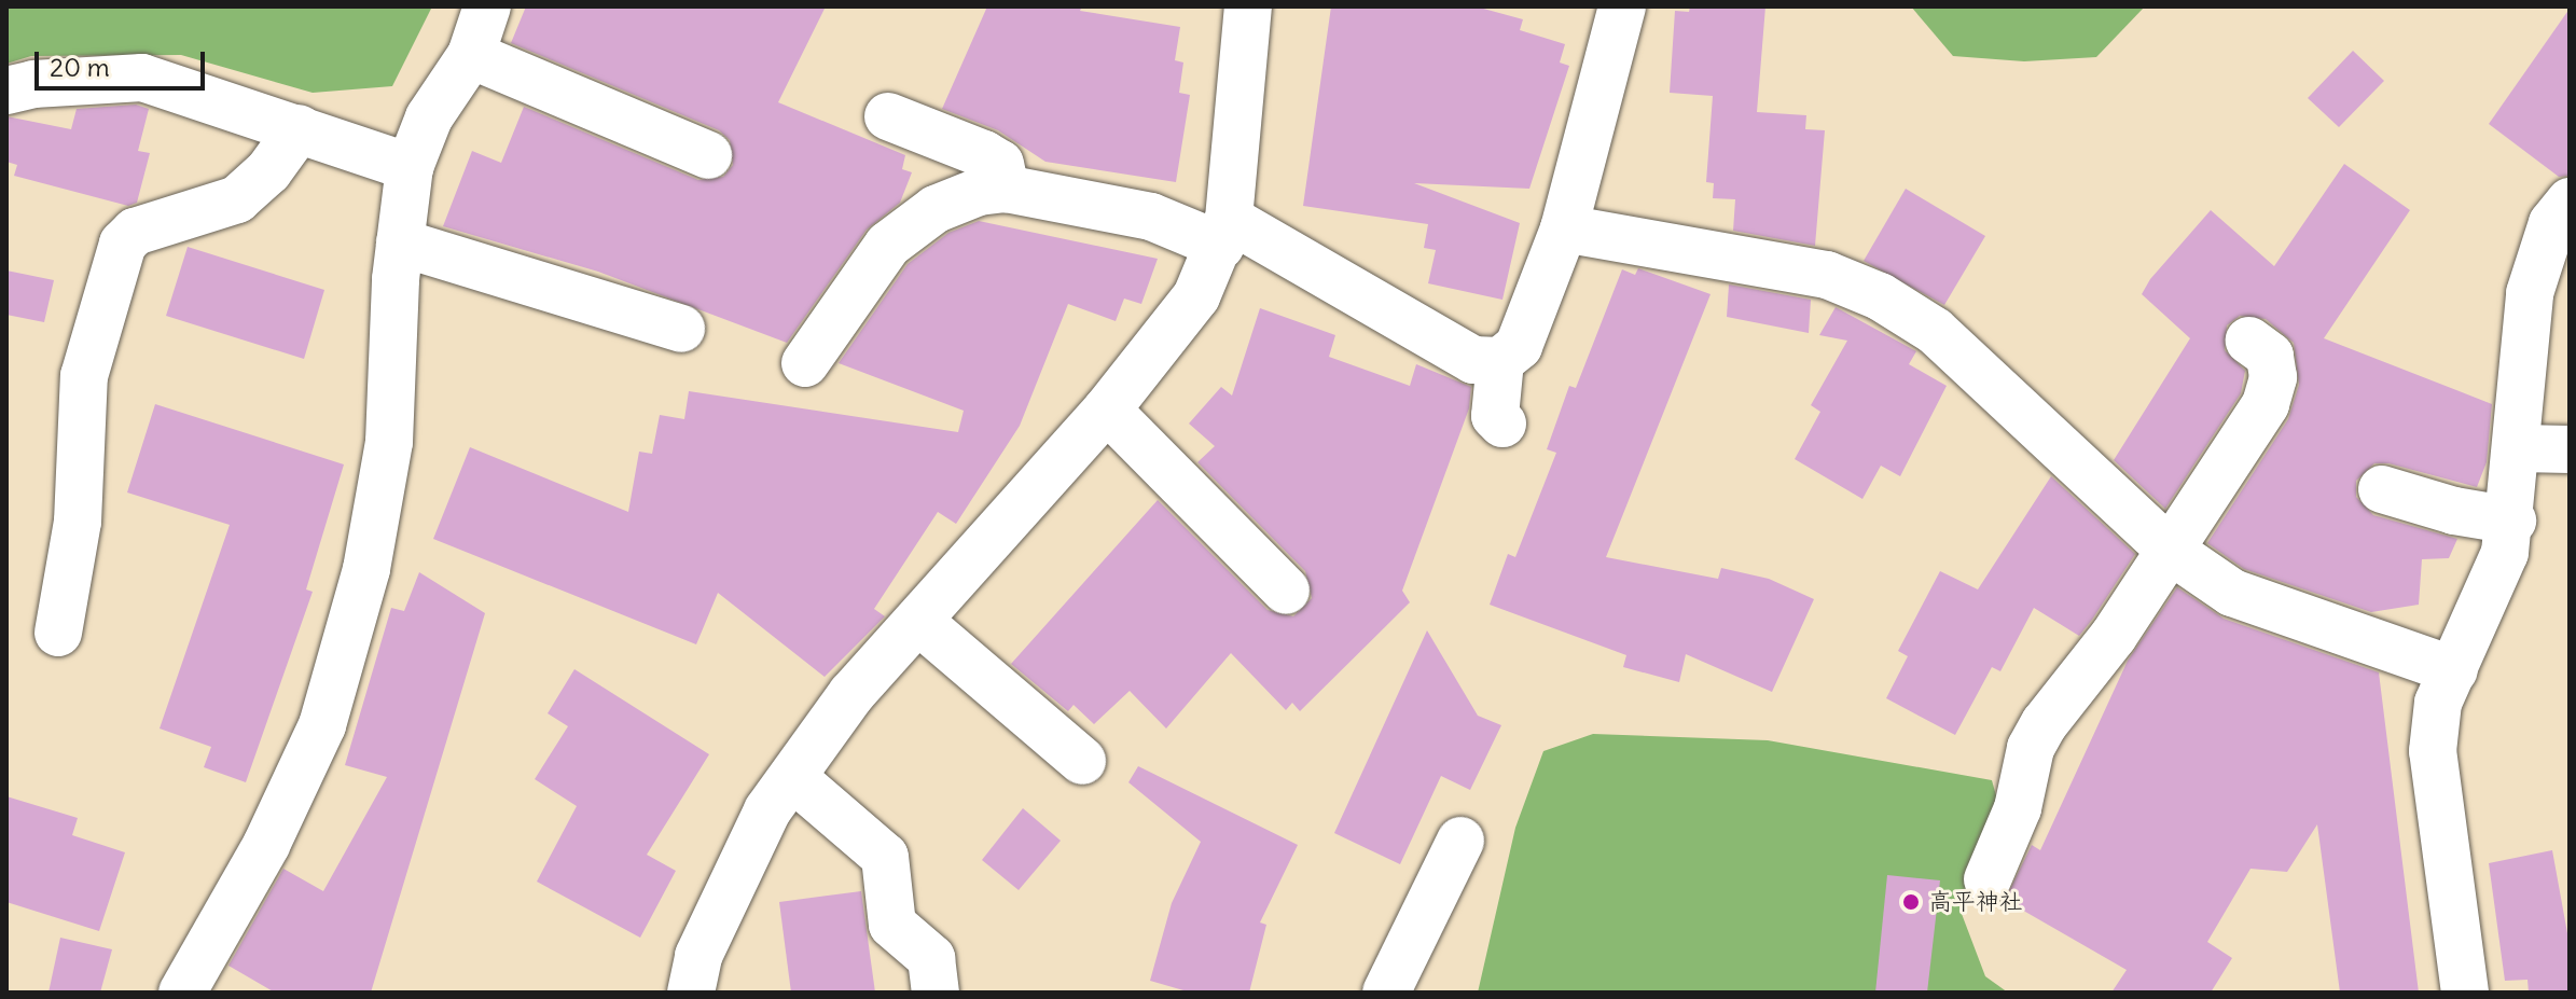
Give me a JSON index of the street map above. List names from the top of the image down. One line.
{"places":["高平神社"],"scale_bar":"20 m"}
